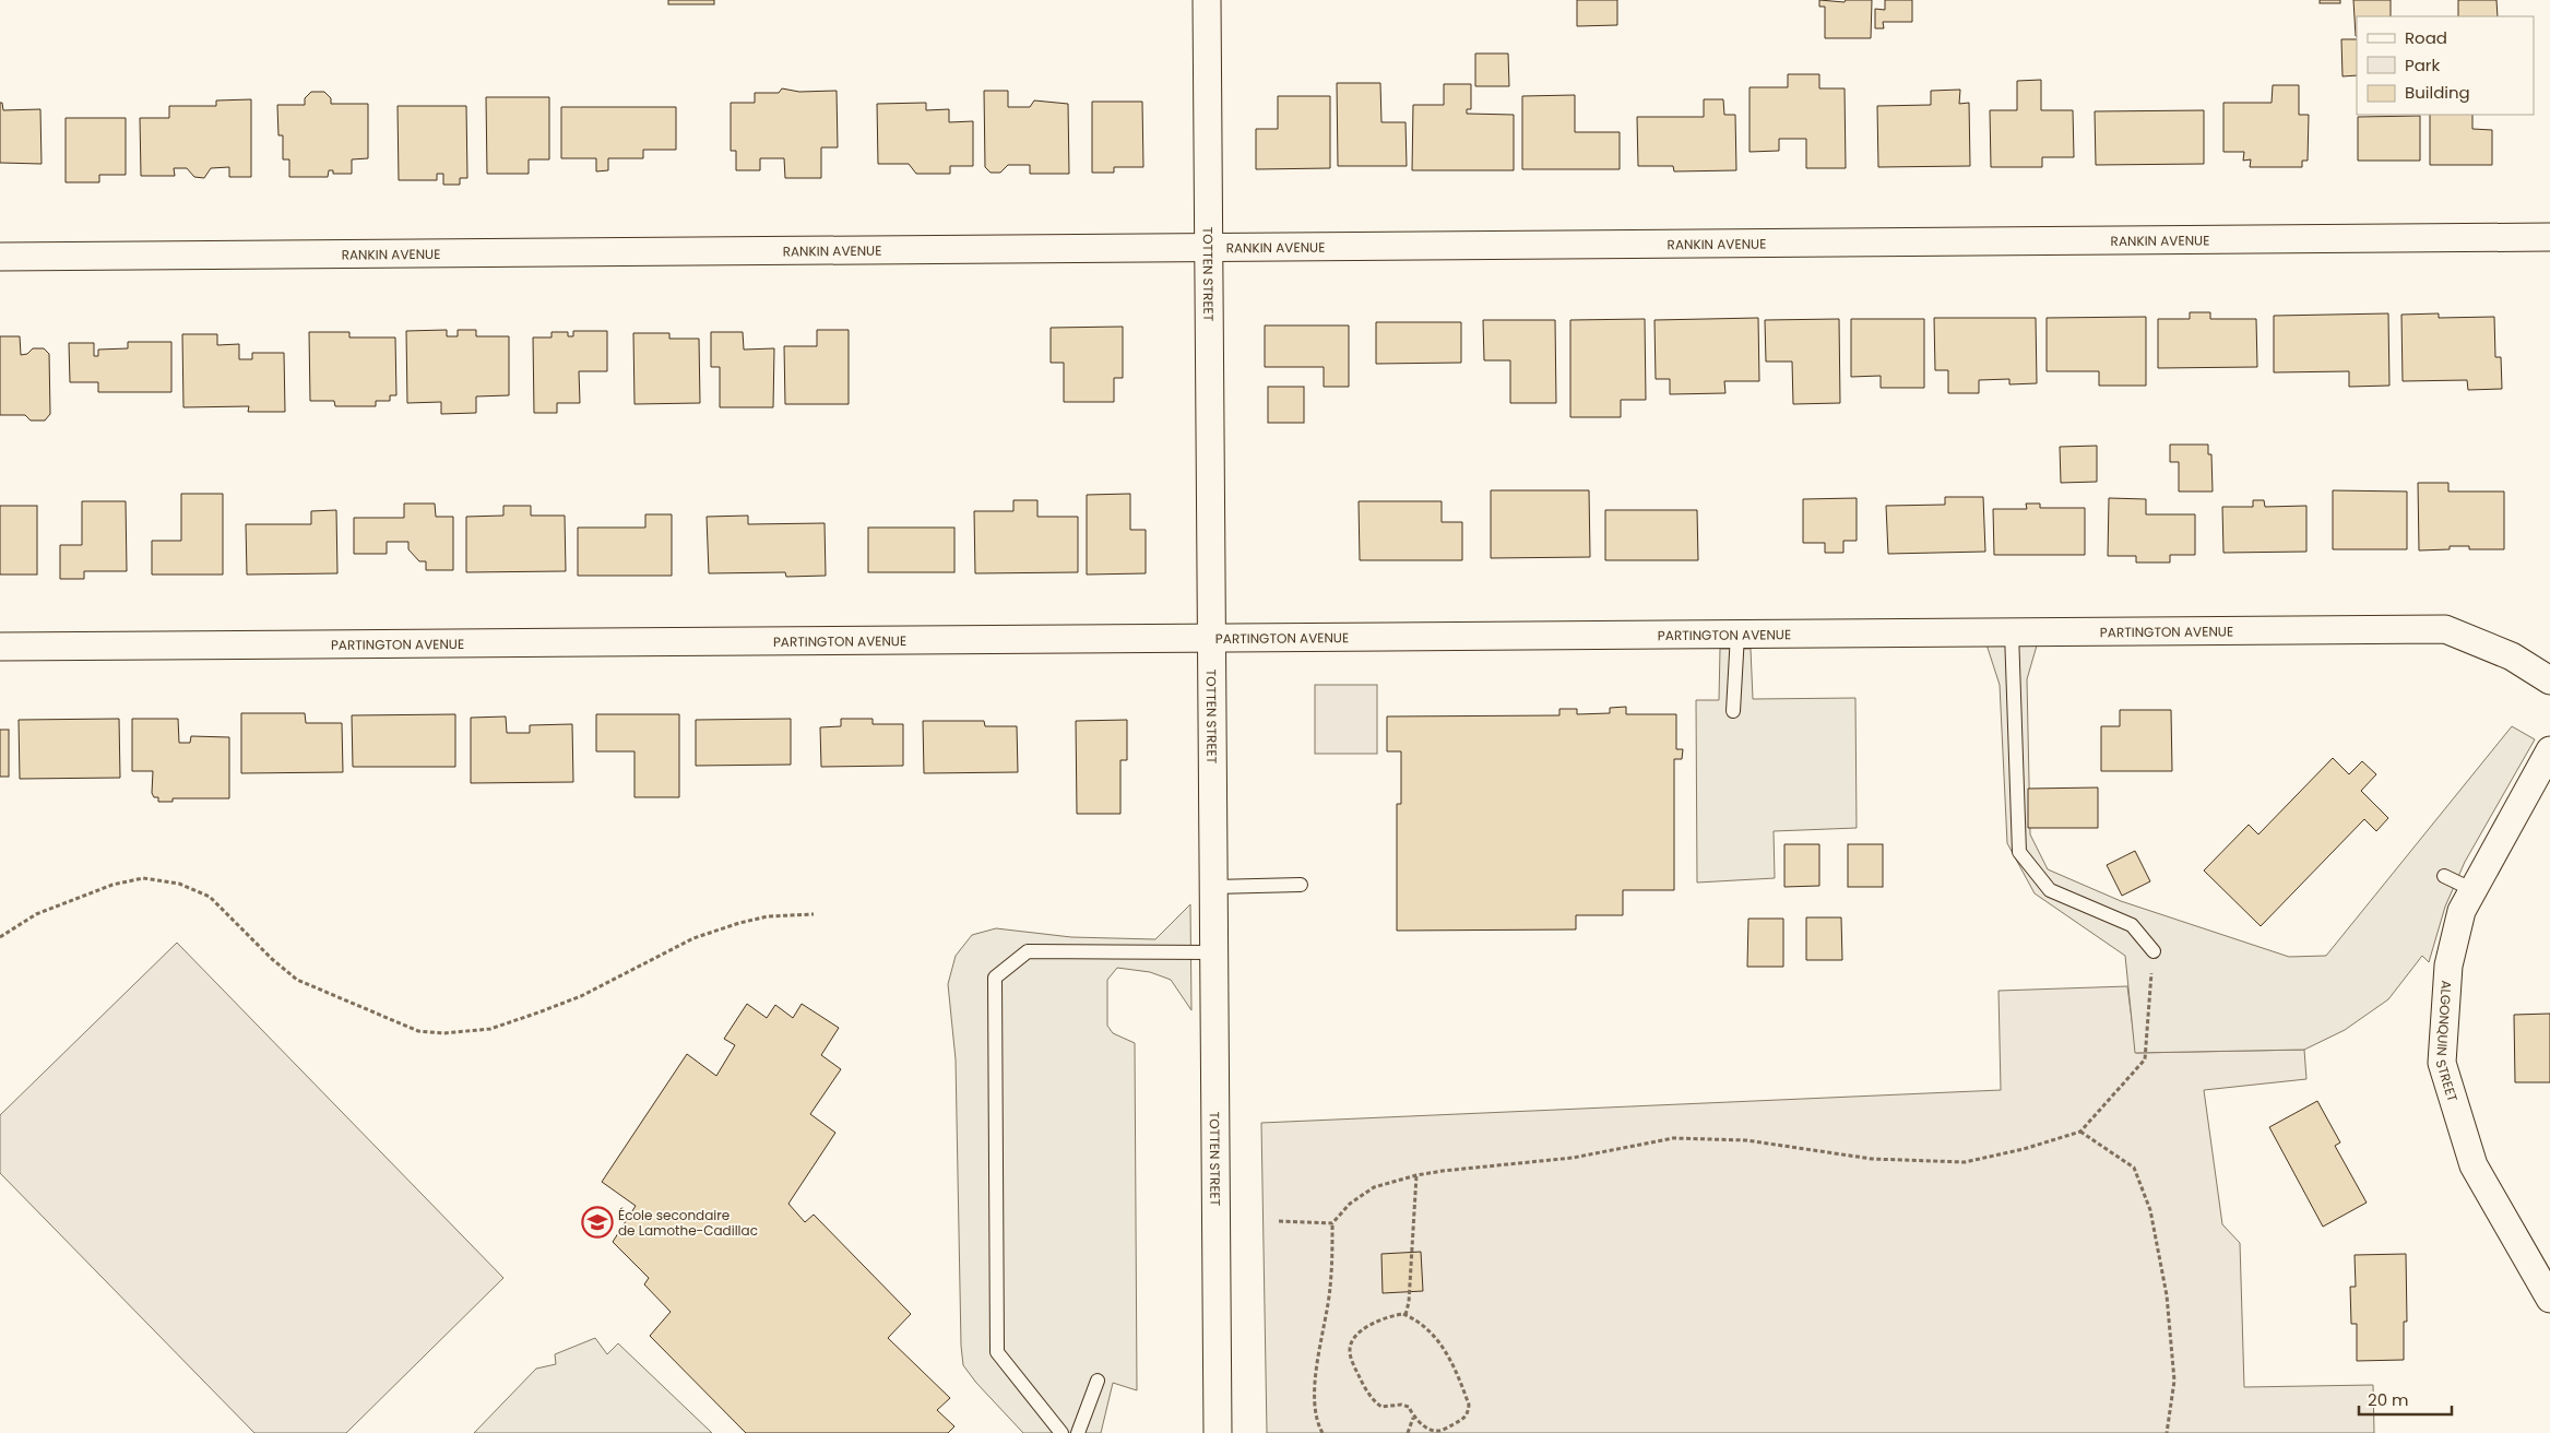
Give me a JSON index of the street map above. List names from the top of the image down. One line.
{"streets":{"street":["RANKIN AVENUE","TOTTEN STREET","PARTINGTON AVENUE","ALGONQUIN STREET"]},"crossings":[["RANKIN AVENUE","TOTTEN STREET"],["TOTTEN STREET","PARTINGTON AVENUE"]],"places":{"school or university":["École secondaire de Lamothe-Cadillac"]},"legend":["Road","Park","Building"],"scale_bar":"20 m"}
